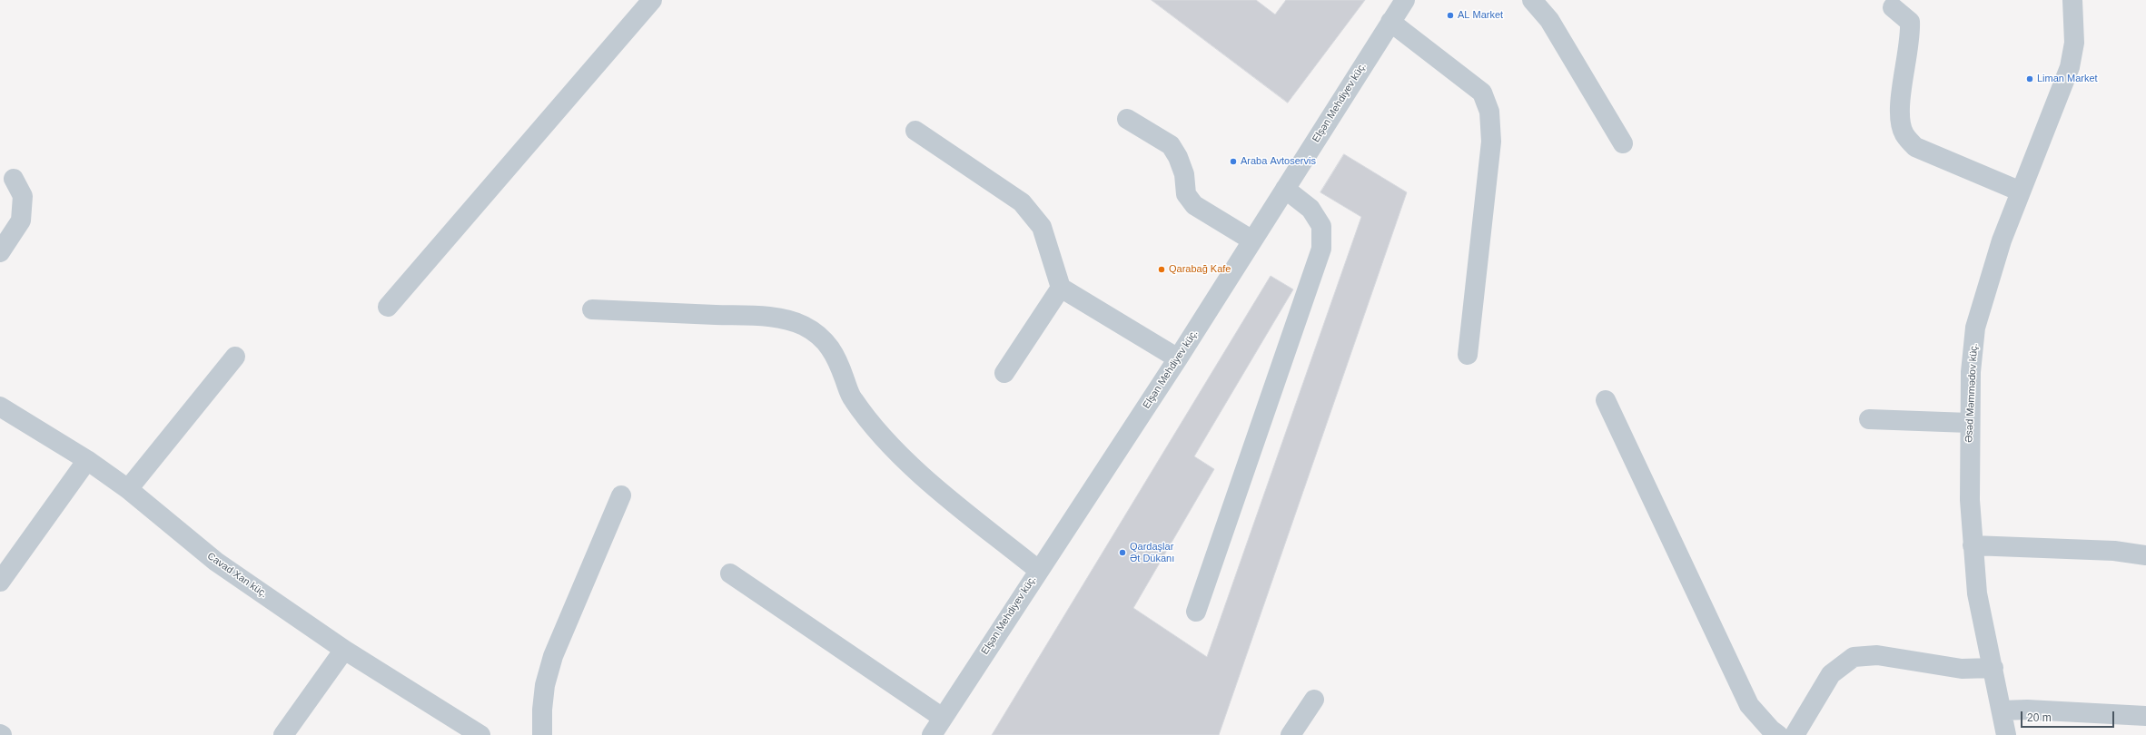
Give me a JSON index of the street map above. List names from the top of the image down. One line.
{"streets":{"street":["Elşən Mehdiyev küç.","Əsəd Məmmədov küç.","Cavad Xan küç."]},"places":["AL Market","Liman Market","Araba Avtoservis","Qarabağ Kafe","Qardaşlar Ət Dükanı"],"scale_bar":"20 m"}
